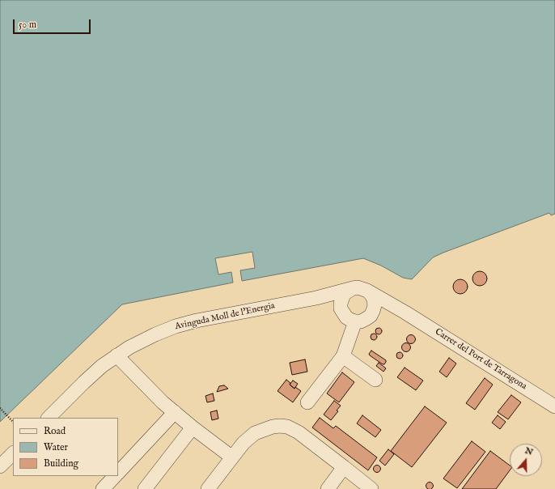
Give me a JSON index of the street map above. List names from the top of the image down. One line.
{"streets":{"street":["Avinguda Moll de l'Energia","Carrer del Port de Tarragona"]},"crossings":[["Avinguda Moll de l'Energia","Carrer del Port de Tarragona"]],"legend":["Road","Water","Building"],"scale_bar":"50 m","north":"top"}
